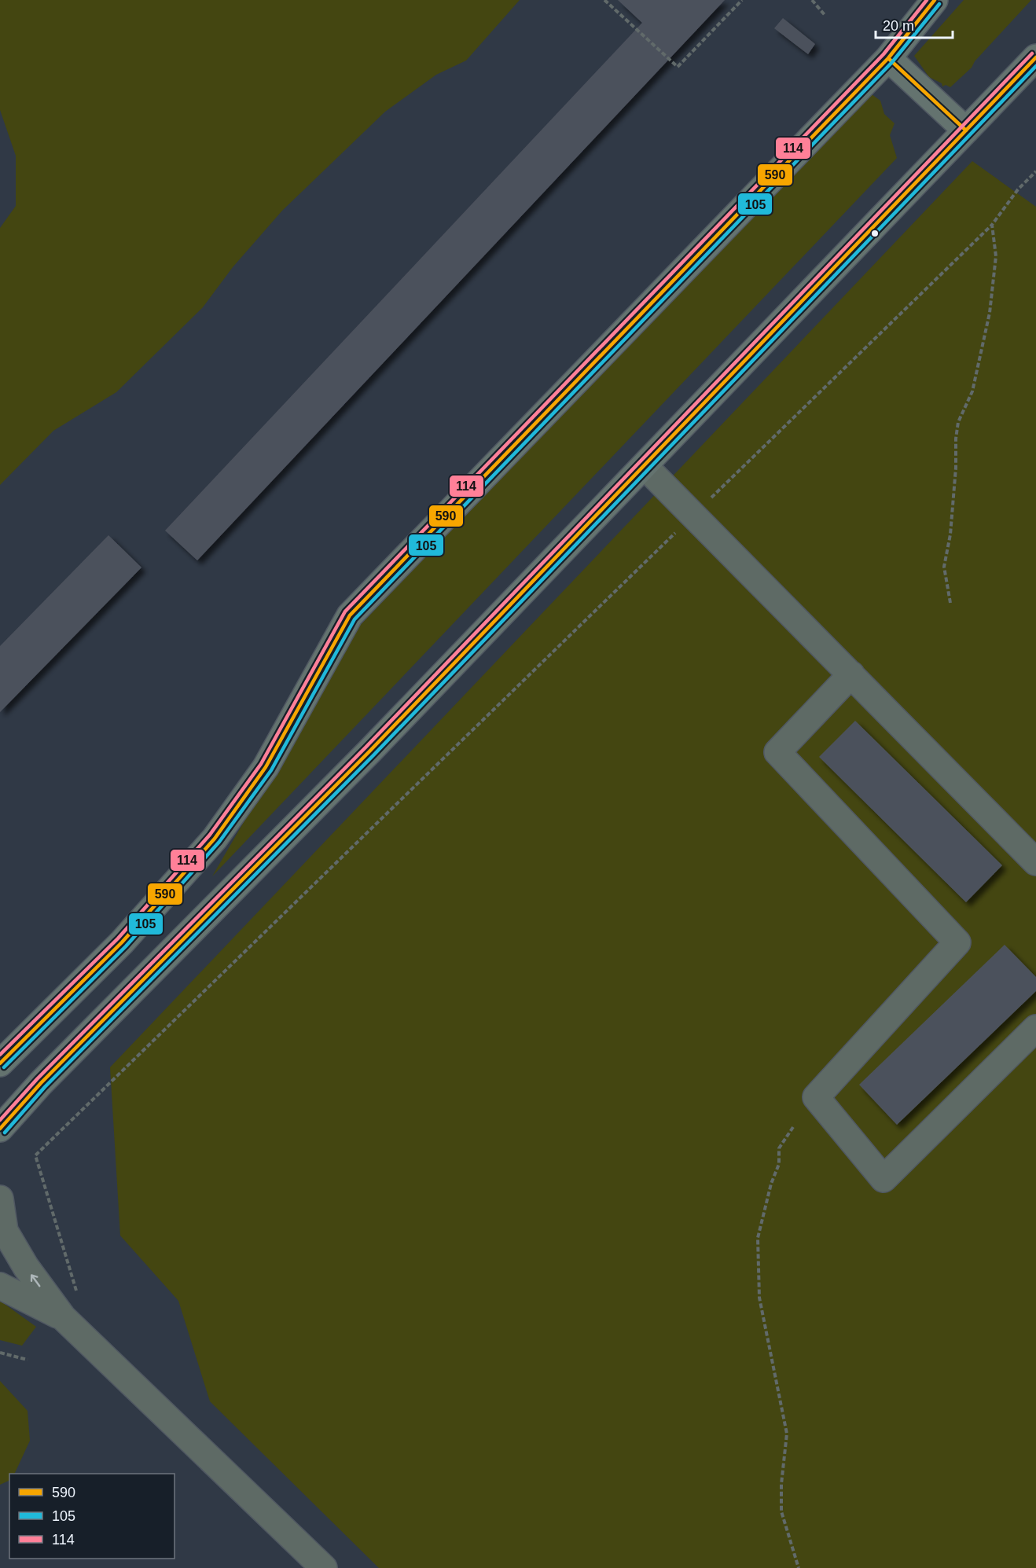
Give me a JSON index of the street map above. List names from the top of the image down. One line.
{"lines":["transit line 590","transit line 114","transit line 105"],"legend":["590","105","114"],"scale_bar":"20 m"}
